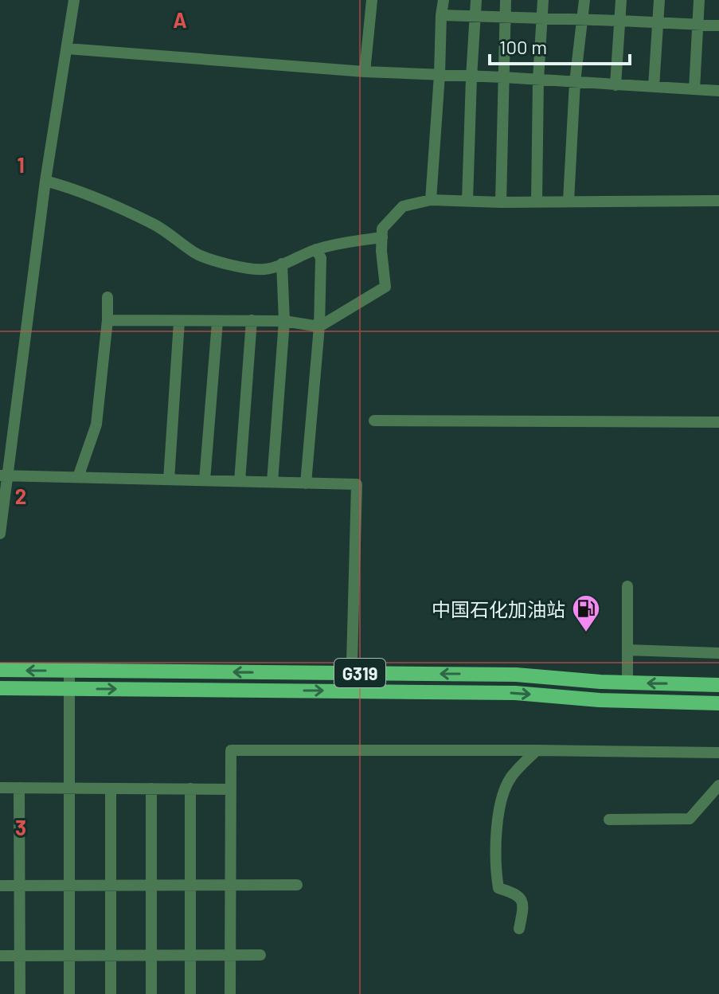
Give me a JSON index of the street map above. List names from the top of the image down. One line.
{"streets":{"main road":["G319"]},"places":{"fuel station":["中国石化加油站"]},"scale_bar":"100 m","grid":{"columns":["A"],"rows":["1","2","3"]}}
